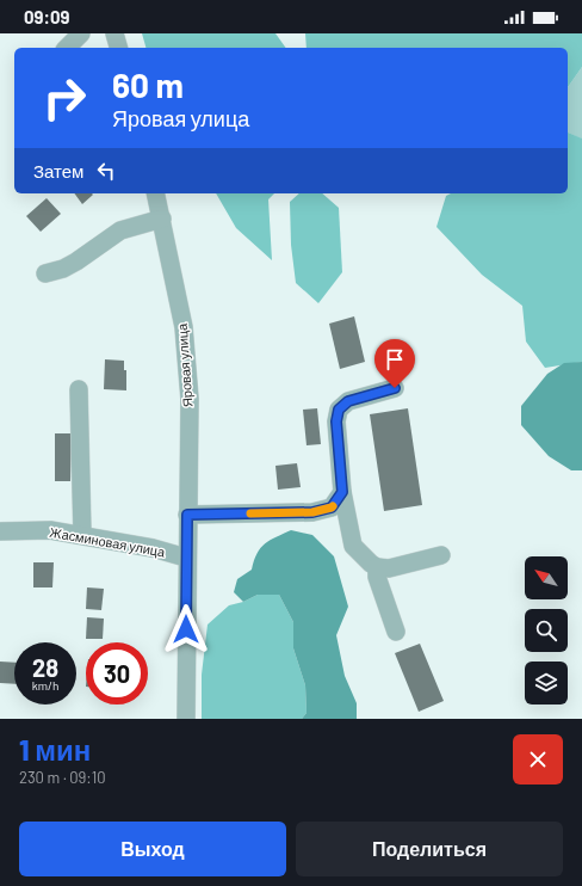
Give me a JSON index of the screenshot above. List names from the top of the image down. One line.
{"streets":{"street":["Яровая улица","Жасминовая улица"]},"crossings":[["Яровая улица","Жасминовая улица"]],"north":"top left","page":{"status":"09:09","turn":["60 m","Яровая улица"],"then":"Затем","speed":"28 km/h","limit":"30","heading":["1 мин","230 m · 09:10"],"buttons":["Выход","Поделиться"]}}
